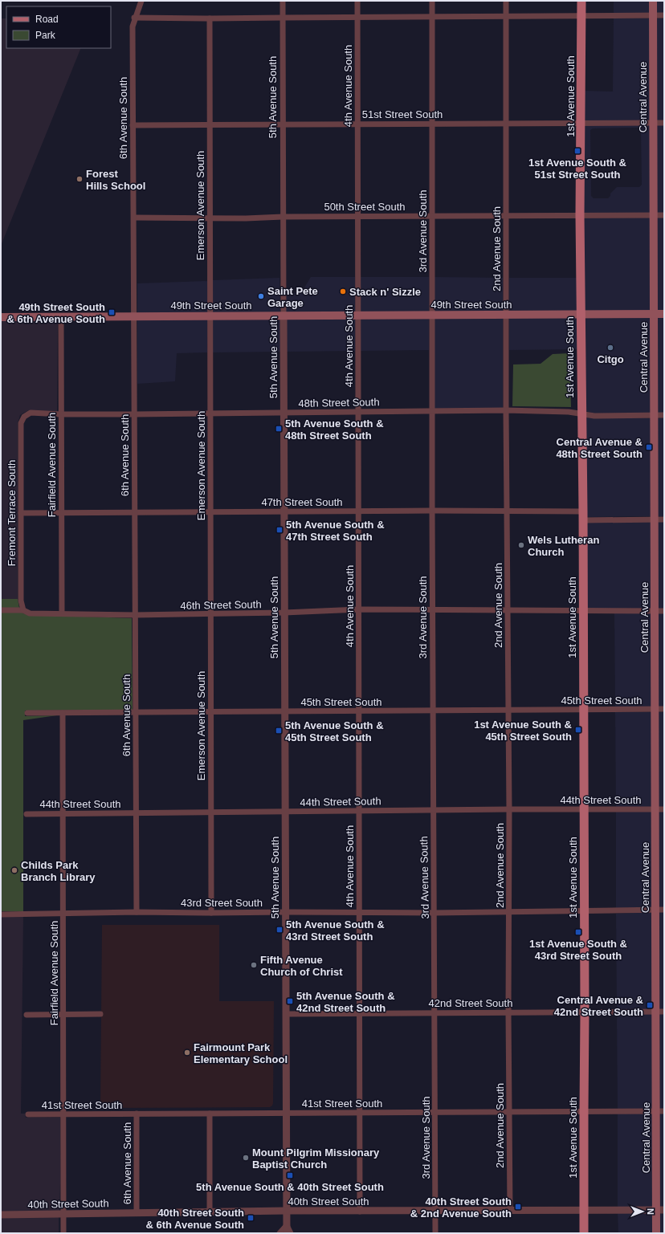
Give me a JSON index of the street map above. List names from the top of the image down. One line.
{"streets":{"main road":["1st Avenue South","Central Avenue","49th Street South"],"street":["4th Avenue South","5th Avenue South","51st Street South","6th Avenue South","Emerson Avenue South","50th Street South","3rd Avenue South","2nd Avenue South","48th Street South","Fairfield Avenue South","47th Street South","Fremont Terrace South","46th Street South","45th Street South","44th Street South","43rd Street South","42nd Street South","41st Street South","40th Street South"]},"crossings":[["4th Avenue South","51st Street South"],["4th Avenue South","50th Street South"],["4th Avenue South","49th Street South"],["4th Avenue South","48th Street South"],["4th Avenue South","47th Street South"],["4th Avenue South","46th Street South"],["4th Avenue South","45th Street South"],["4th Avenue South","44th Street South"],["4th Avenue South","43rd Street South"],["4th Avenue South","42nd Street South"],["4th Avenue South","41st Street South"],["4th Avenue South","40th Street South"],["1st Avenue South","51st Street South"],["1st Avenue South","50th Street South"],["1st Avenue South","49th Street South"],["1st Avenue South","48th Street South"],["1st Avenue South","47th Street South"],["1st Avenue South","46th Street South"],["1st Avenue South","45th Street South"],["1st Avenue South","44th Street South"],["1st Avenue South","43rd Street South"],["1st Avenue South","42nd Street South"],["1st Avenue South","41st Street South"],["1st Avenue South","40th Street South"],["5th Avenue South","51st Street South"],["5th Avenue South","50th Street South"],["5th Avenue South","49th Street South"],["5th Avenue South","48th Street South"],["5th Avenue South","47th Street South"],["5th Avenue South","46th Street South"],["5th Avenue South","45th Street South"],["5th Avenue South","44th Street South"],["5th Avenue South","43rd Street South"],["5th Avenue South","42nd Street South"],["5th Avenue South","41st Street South"],["5th Avenue South","40th Street South"],["Central Avenue","51st Street South"],["Central Avenue","50th Street South"],["Central Avenue","49th Street South"],["Central Avenue","48th Street South"],["Central Avenue","47th Street South"],["Central Avenue","46th Street South"],["Central Avenue","45th Street South"],["Central Avenue","44th Street South"],["Central Avenue","43rd Street South"],["Central Avenue","42nd Street South"],["Central Avenue","41st Street South"],["Central Avenue","40th Street South"],["51st Street South","6th Avenue South"],["51st Street South","Emerson Avenue South"],["51st Street South","3rd Avenue South"],["51st Street South","2nd Avenue South"],["6th Avenue South","50th Street South"],["6th Avenue South","49th Street South"],["6th Avenue South","48th Street South"],["6th Avenue South","47th Street South"],["6th Avenue South","46th Street South"],["6th Avenue South","45th Street South"],["6th Avenue South","44th Street South"],["6th Avenue South","43rd Street South"],["6th Avenue South","41st Street South"],["6th Avenue South","40th Street South"],["Emerson Avenue South","50th Street South"],["Emerson Avenue South","49th Street South"],["Emerson Avenue South","48th Street South"],["Emerson Avenue South","47th Street South"],["Emerson Avenue South","46th Street South"],["Emerson Avenue South","45th Street South"],["Emerson Avenue South","44th Street South"],["Emerson Avenue South","43rd Street South"],["50th Street South","3rd Avenue South"],["50th Street South","2nd Avenue South"],["3rd Avenue South","49th Street South"],["3rd Avenue South","48th Street South"],["3rd Avenue South","47th Street South"],["3rd Avenue South","46th Street South"],["3rd Avenue South","45th Street South"],["3rd Avenue South","44th Street South"],["3rd Avenue South","43rd Street South"],["3rd Avenue South","42nd Street South"],["3rd Avenue South","41st Street South"],["3rd Avenue South","40th Street South"],["2nd Avenue South","49th Street South"],["2nd Avenue South","48th Street South"],["2nd Avenue South","47th Street South"],["2nd Avenue South","46th Street South"],["2nd Avenue South","45th Street South"],["2nd Avenue South","44th Street South"],["2nd Avenue South","43rd Street South"],["2nd Avenue South","42nd Street South"],["2nd Avenue South","41st Street South"],["2nd Avenue South","40th Street South"],["49th Street South","Fairfield Avenue South"],["48th Street South","Fairfield Avenue South"],["48th Street South","Fremont Terrace South"],["Fairfield Avenue South","47th Street South"],["Fairfield Avenue South","46th Street South"],["Fairfield Avenue South","45th Street South"],["Fairfield Avenue South","44th Street South"],["Fairfield Avenue South","43rd Street South"],["Fairfield Avenue South","41st Street South"],["Fairfield Avenue South","40th Street South"],["47th Street South","Fremont Terrace South"],["Fremont Terrace South","46th Street South"]],"places":{"transit":["1st Avenue South & 51st Street South","49th Street South & 6th Avenue South","5th Avenue South & 48th Street South","Central Avenue & 48th Street South","5th Avenue South & 47th Street South","1st Avenue South & 45th Street South","5th Avenue South & 45th Street South","5th Avenue South & 43rd Street South","1st Avenue South & 43rd Street South","5th Avenue South & 42nd Street South","Central Avenue & 42nd Street South","5th Avenue South & 40th Street South","40th Street South & 2nd Avenue South","40th Street South & 6th Avenue South"],"other":["Forest Hills School","Stack n' Sizzle","Saint Pete Garage","Citgo","Wels Lutheran Church","Childs Park Branch Library","Fifth Avenue Church of Christ","Fairmount Park Elementary School","Mount Pilgrim Missionary Baptist Church"]},"legend":["Road","Park"],"north":"right"}
